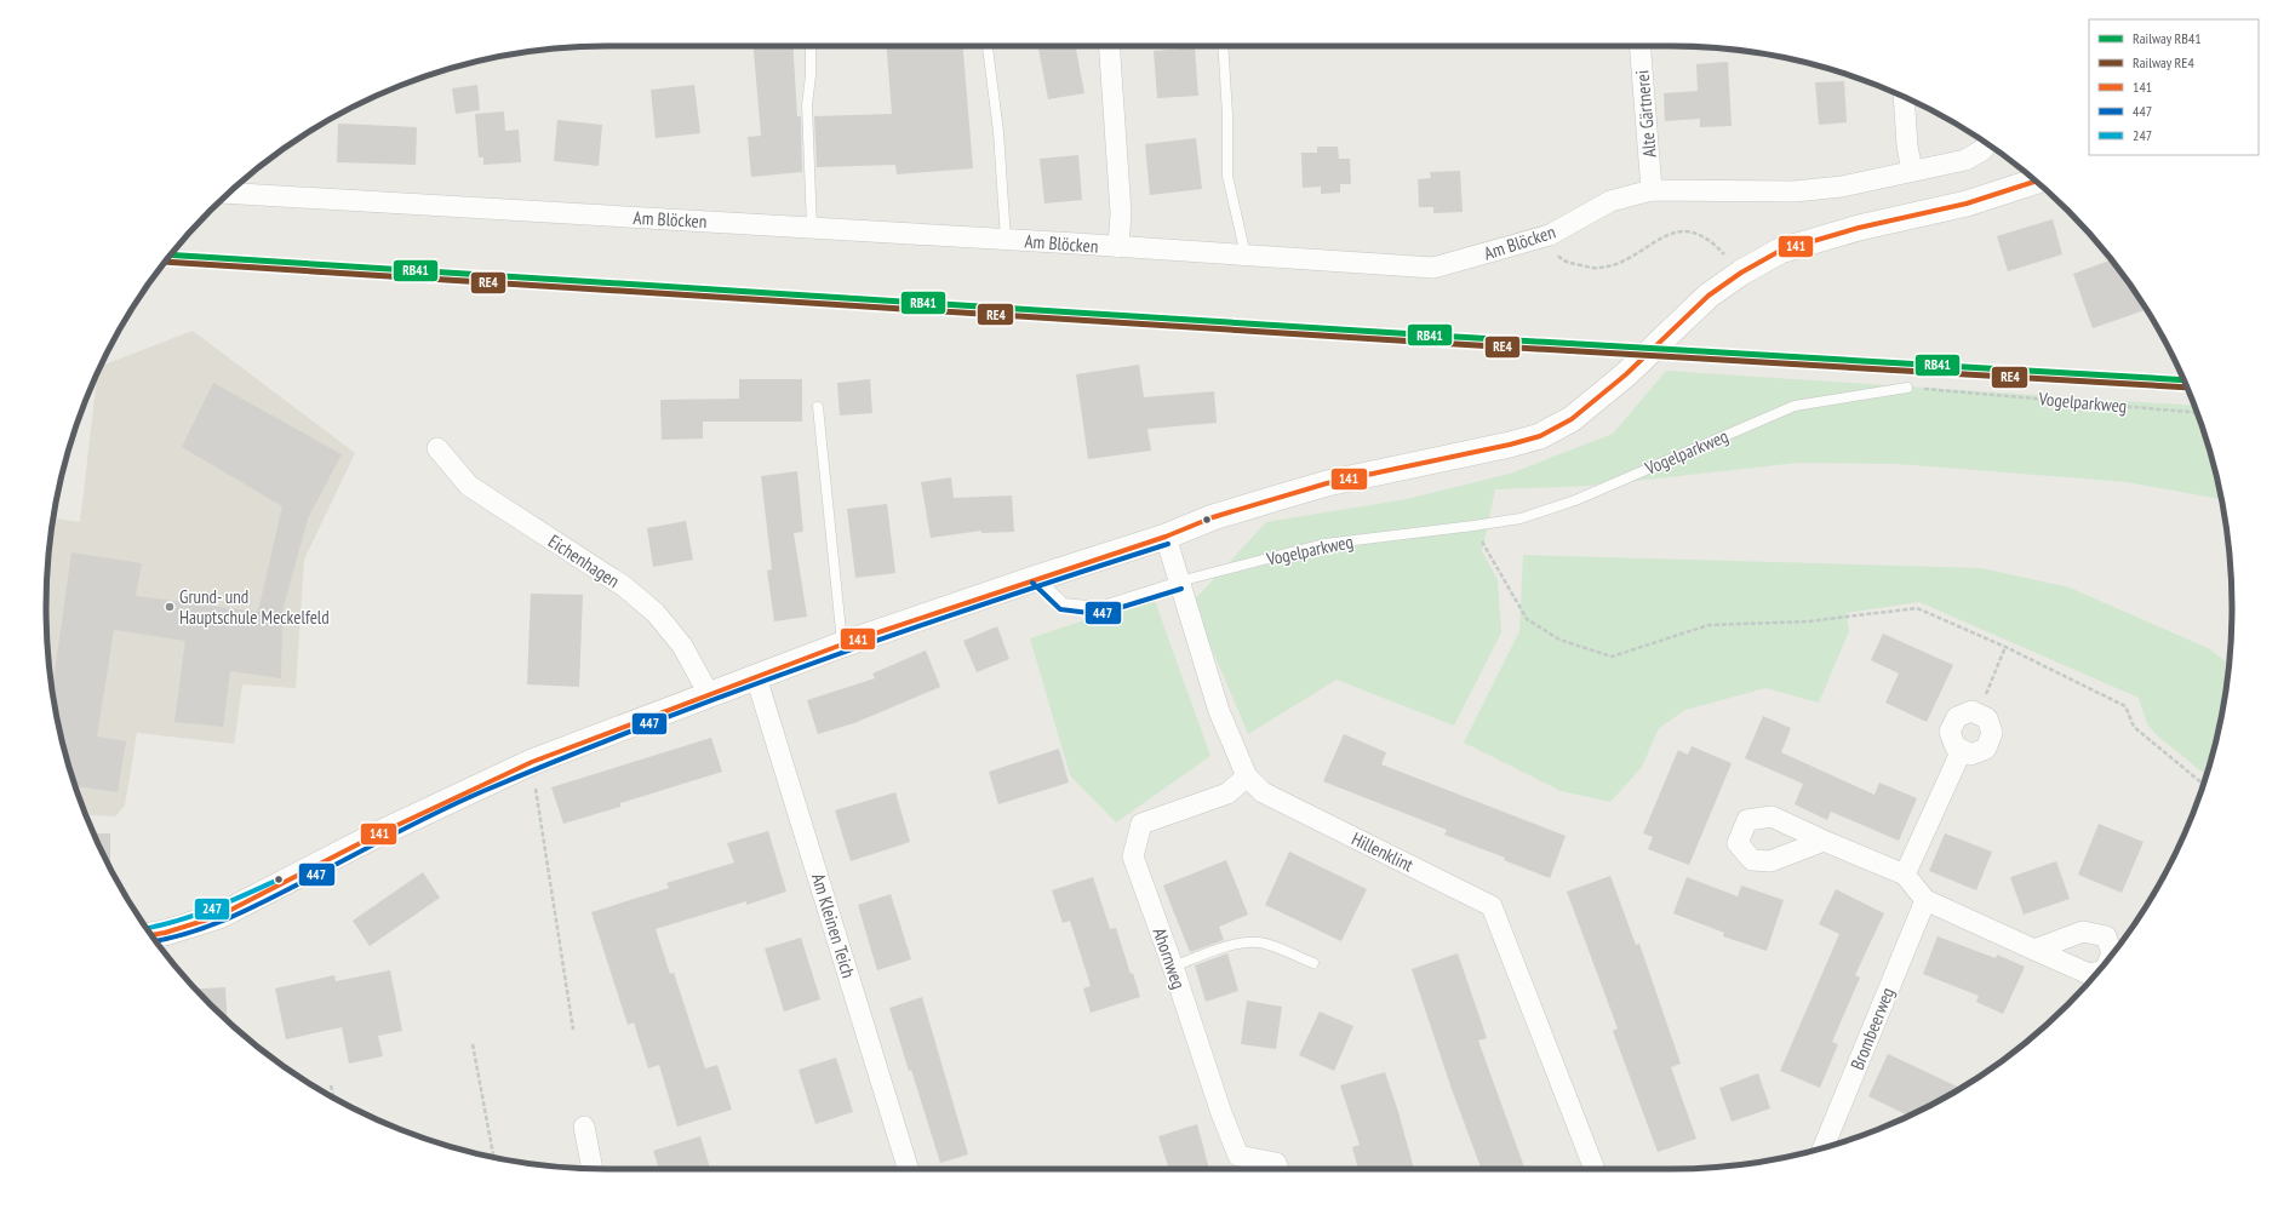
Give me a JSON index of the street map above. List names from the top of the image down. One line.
{"streets":{"street":["Alte Gärtnerei","Am Blöcken","Eichenhagen","Hillenklint","Am Kleinen Teich","Ahornweg","Brombeerweg"],"lane":["Vogelparkweg"]},"crossings":[["Alte Gärtnerei","Am Blöcken"],["Vogelparkweg","Hillenklint"],["Hillenklint","Ahornweg"]],"places":["Grund- und Hauptschule Meckelfeld"],"lines":["transit line 141","rail line RB41","rail line RE4","transit line 447","transit line 247"],"legend":["Railway RB41","Railway RE4","141","447","247"]}
